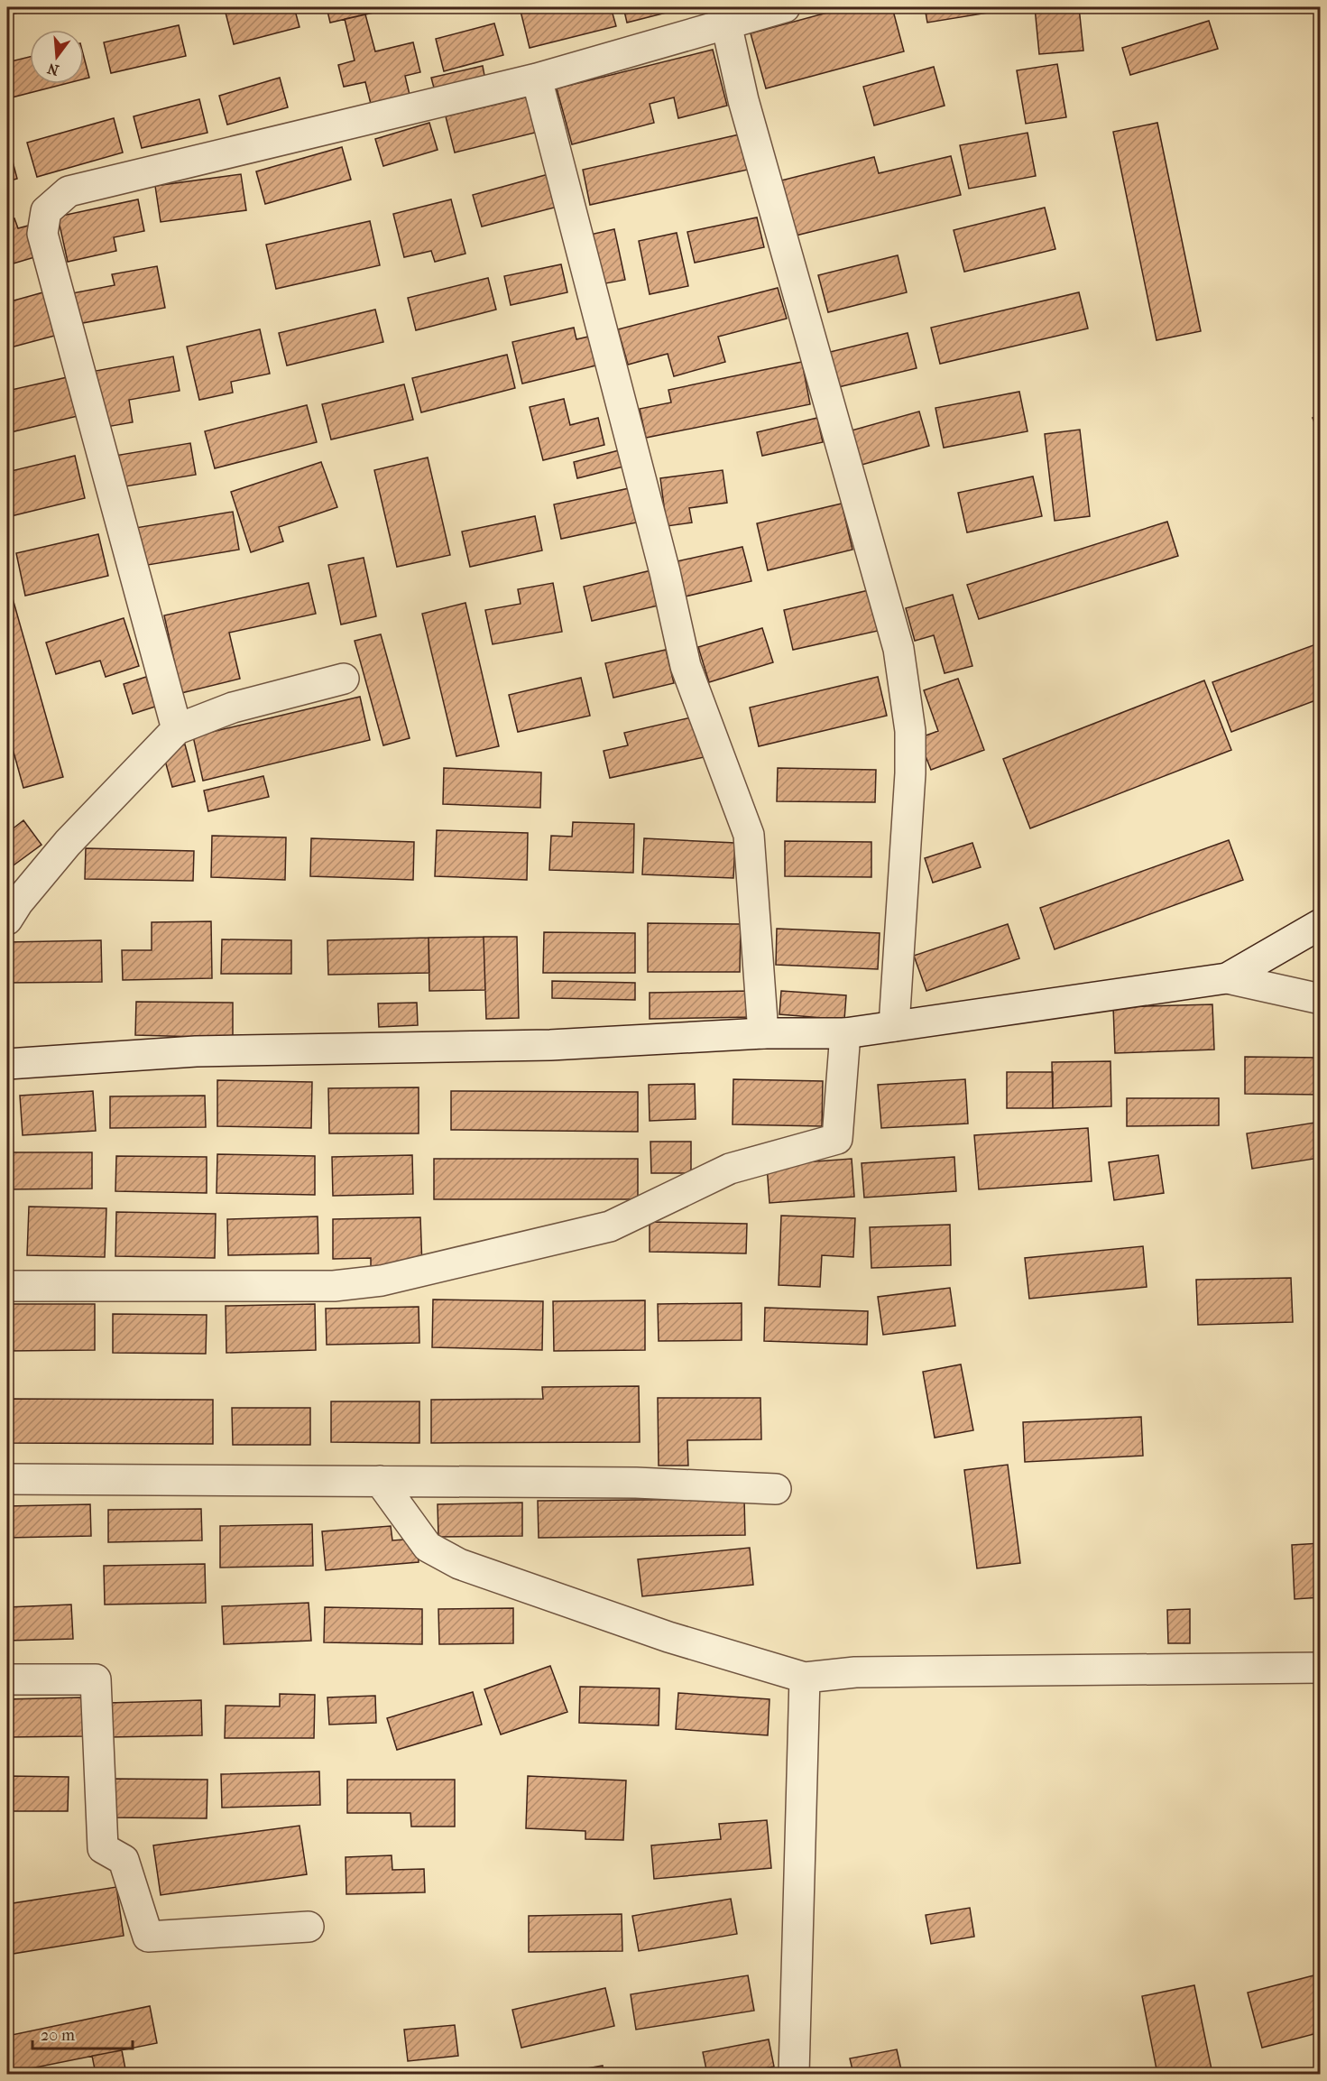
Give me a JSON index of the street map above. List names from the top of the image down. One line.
{"scale_bar":"20 m","north":"bottom"}
